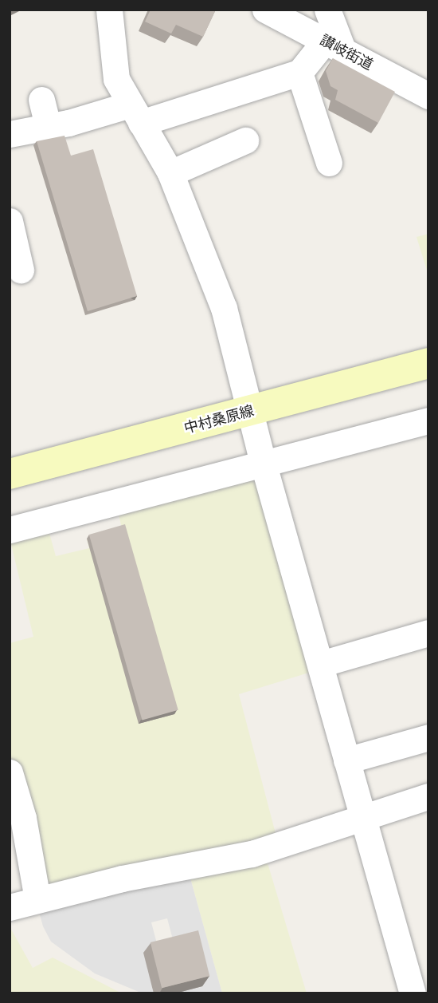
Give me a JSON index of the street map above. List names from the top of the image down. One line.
{"streets":{"street":["讃岐街道","中村桑原線"]}}
